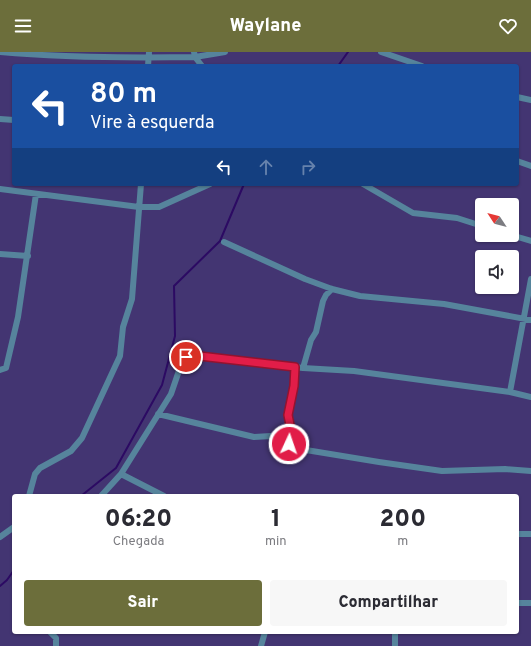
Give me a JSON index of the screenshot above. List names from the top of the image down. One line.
{"north":"top left","page":{"header":"Waylane","turn":["80 m","Vire à esquerda"],"eta":["06:20","Chegada","1","min","200","m"],"buttons":["Sair","Compartilhar"]}}
